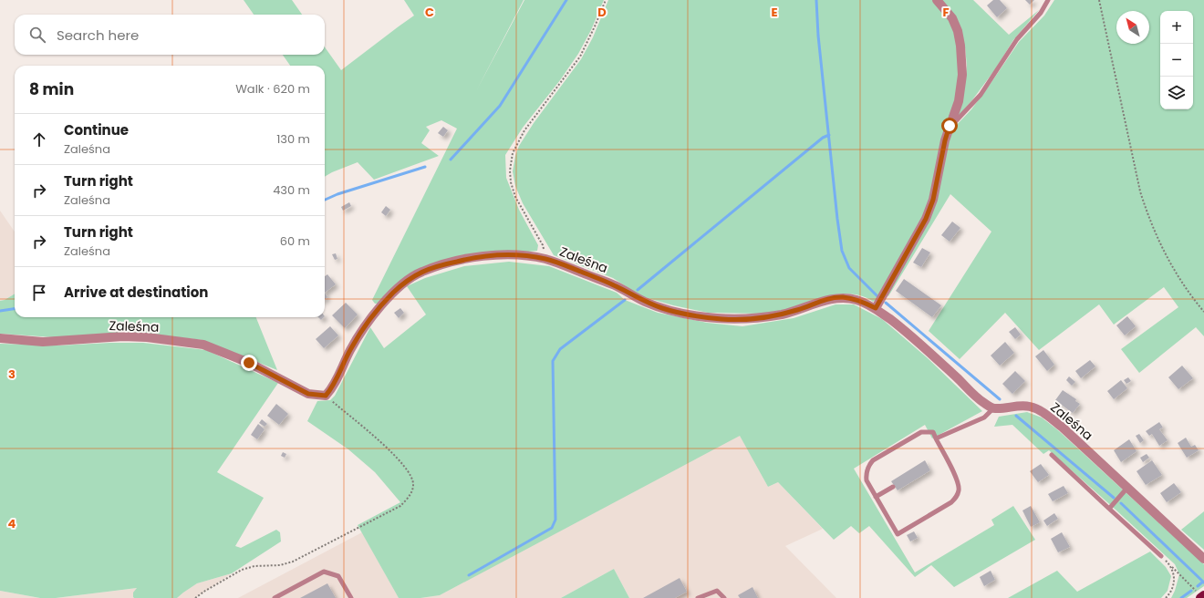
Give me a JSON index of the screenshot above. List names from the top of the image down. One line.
{"streets":{"street":["Zaleśna"]},"north":"top left","page":{"map_buttons":["+","−"],"search":"Search here","heading":["8 min","Walk · 620 m"],"list":[["Continue","Zaleśna","130 m"],["Turn right","Zaleśna","430 m"],["Turn right","Zaleśna","60 m"],"Arrive at destination"]},"grid":{"columns":["C","D","E","F"],"rows":["3","4"]}}
